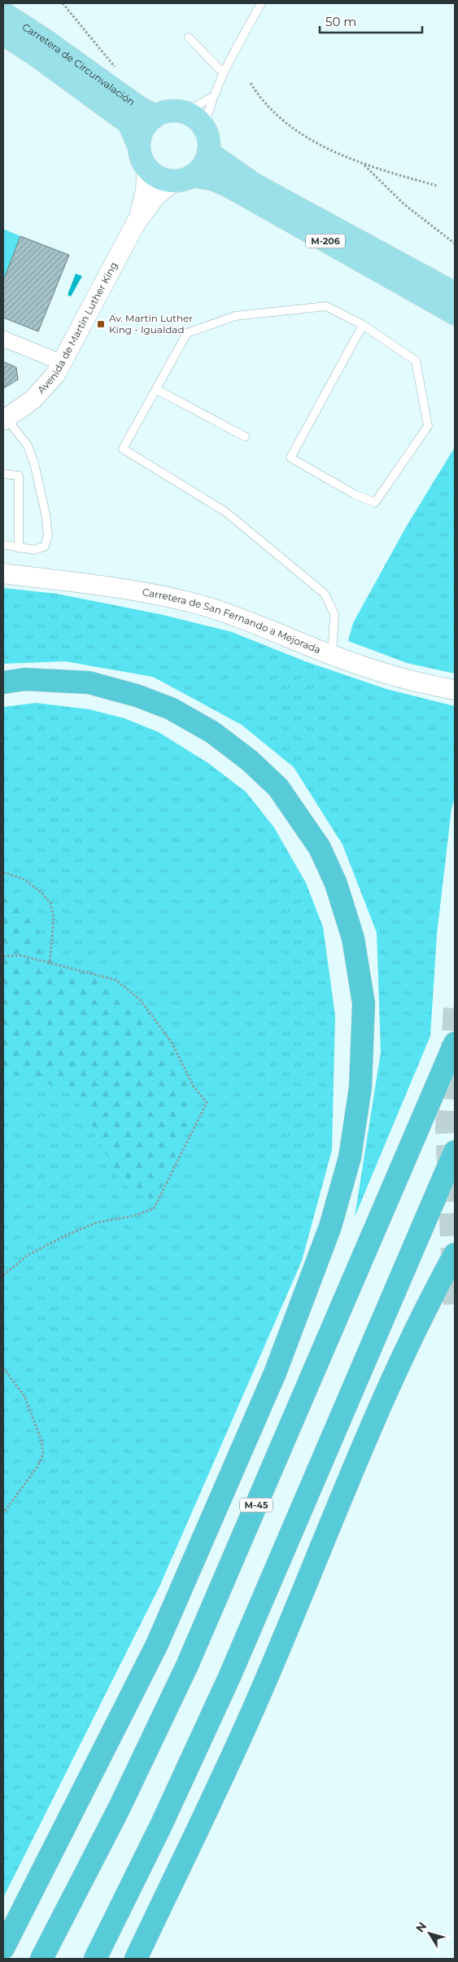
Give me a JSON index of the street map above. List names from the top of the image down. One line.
{"streets":{"highway":["M-45"],"main road":["Carretera de Circunvalación","M-206"],"street":["Avenida de Martin Luther King","Carretera de San Fernando a Mejorada"]},"crossings":[["Carretera de Circunvalación","M-206"]],"places":{"transit":["Av. Martin Luther King - Igualdad"]},"scale_bar":"50 m","north":"top left"}
